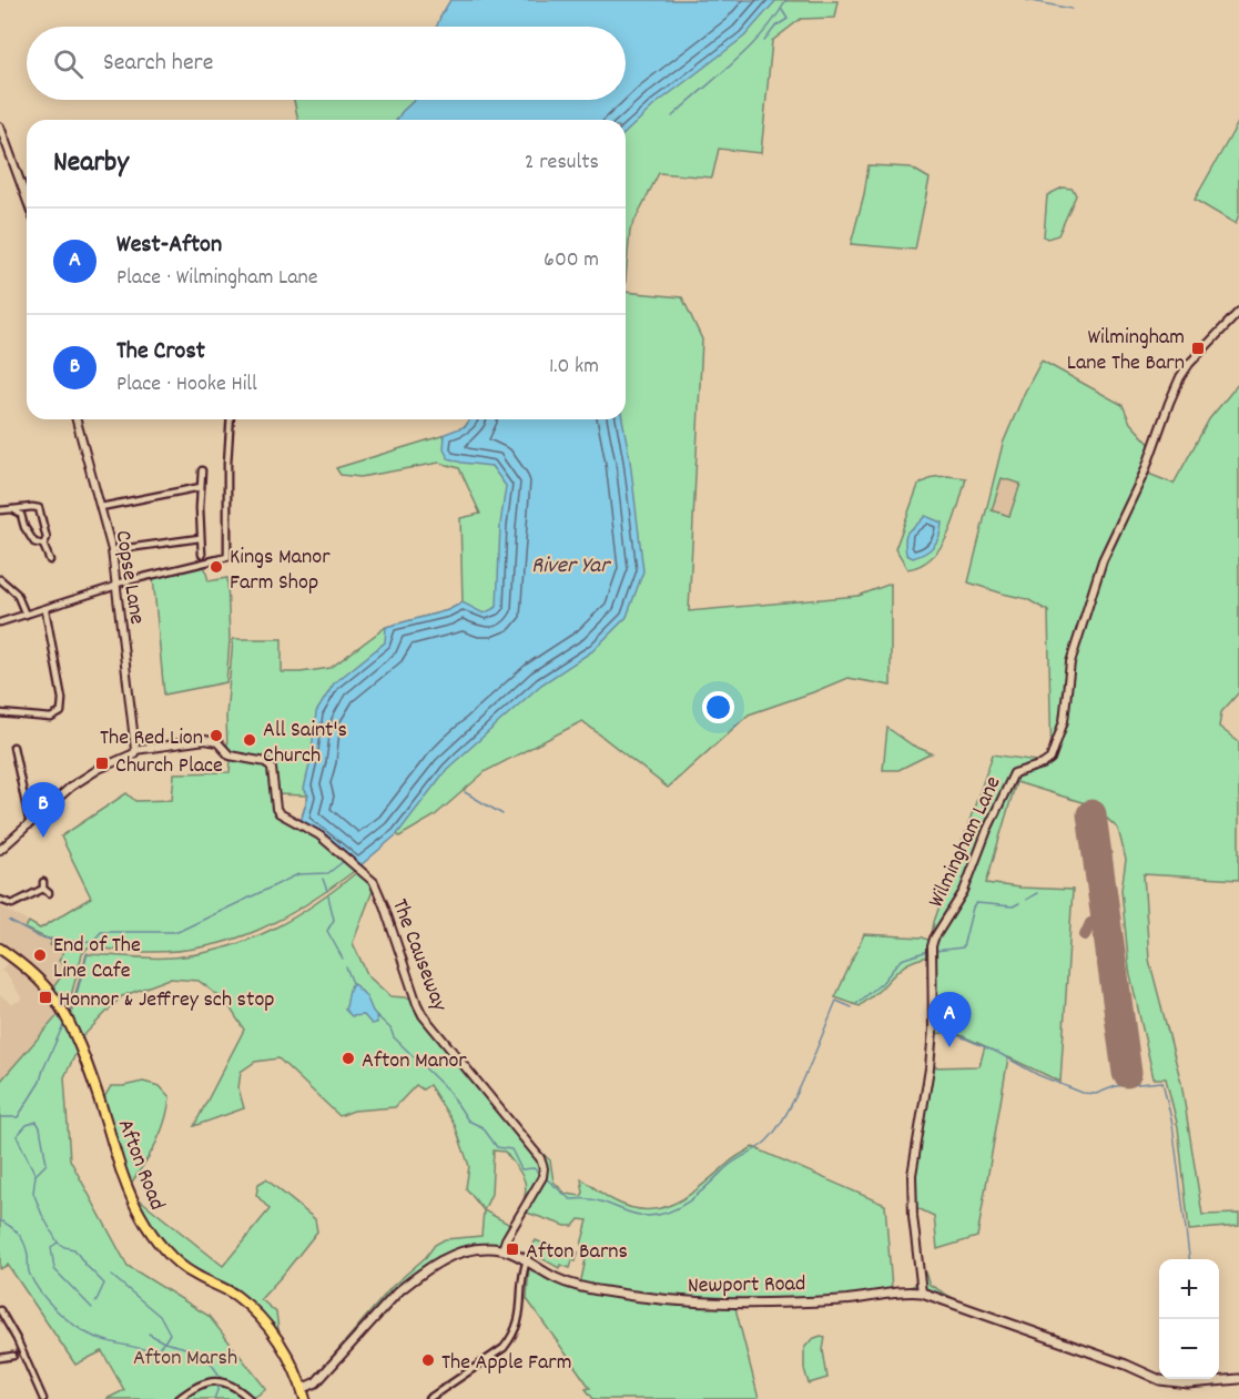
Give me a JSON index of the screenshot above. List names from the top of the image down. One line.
{"streets":{"main road":["Afton Road","Newport Road"],"street":["Copse Lane","Wilmingham Lane","The Causeway"]},"crossings":[["Copse Lane","The Causeway"],["Wilmingham Lane","Newport Road"],["The Causeway","Newport Road"],["Afton Road","Newport Road"]],"water":["River Yar"],"parks":["Afton Marsh"],"places":{"transit":["Wilmingham Lane The Barn","Church Place","Honnor & Jeffrey sch stop","Afton Barns"],"other":["Kings Manor Farm Shop","The Red Lion","All Saint's Church","End of The Line Cafe","Afton Manor","The Apple Farm"]},"page":{"search":"Search here","heading":["Nearby","2 results"],"list":[{"mark":"A","name":"West-Afton","note":"Place · Wilmingham Lane","value":"600 m"},{"mark":"B","name":"The Crost","note":"Place · Hooke Hill","value":"1.0 km"}],"pins":["B","A"],"map_buttons":["+","−"]}}
